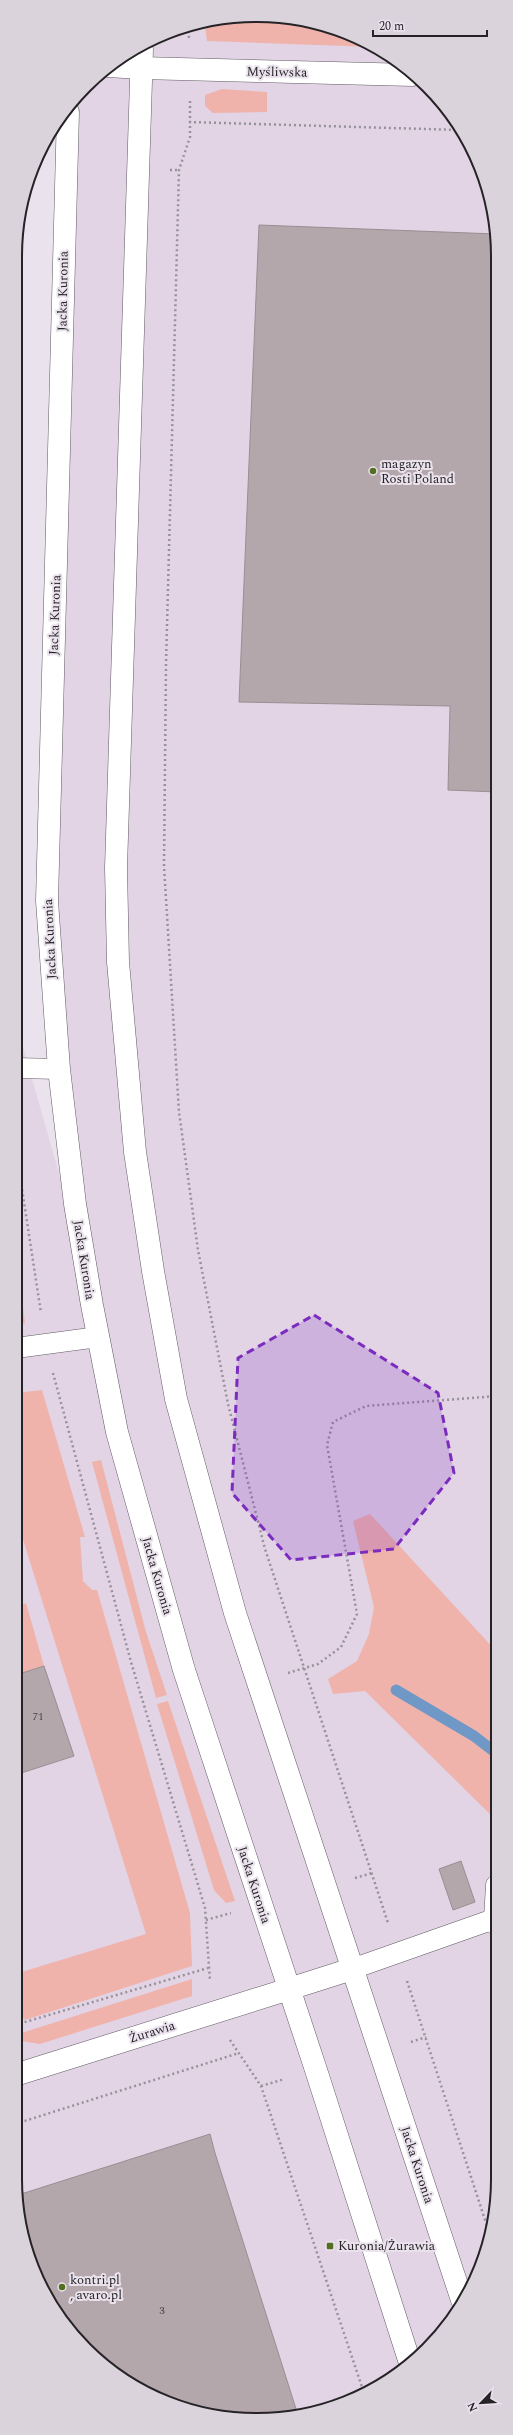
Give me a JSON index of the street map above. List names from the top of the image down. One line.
{"streets":{"main road":["Myśliwska","Jacka Kuronia","Żurawia"]},"crossings":[["Myśliwska","Jacka Kuronia"],["Jacka Kuronia","Żurawia"]],"places":{"other":["magazyn Rosti Poland","kontri.pl , avaro.pl"],"transit":["Kuronia/Żurawia"]},"house_numbers":["71","3"],"scale_bar":"20 m","north":"bottom left"}
